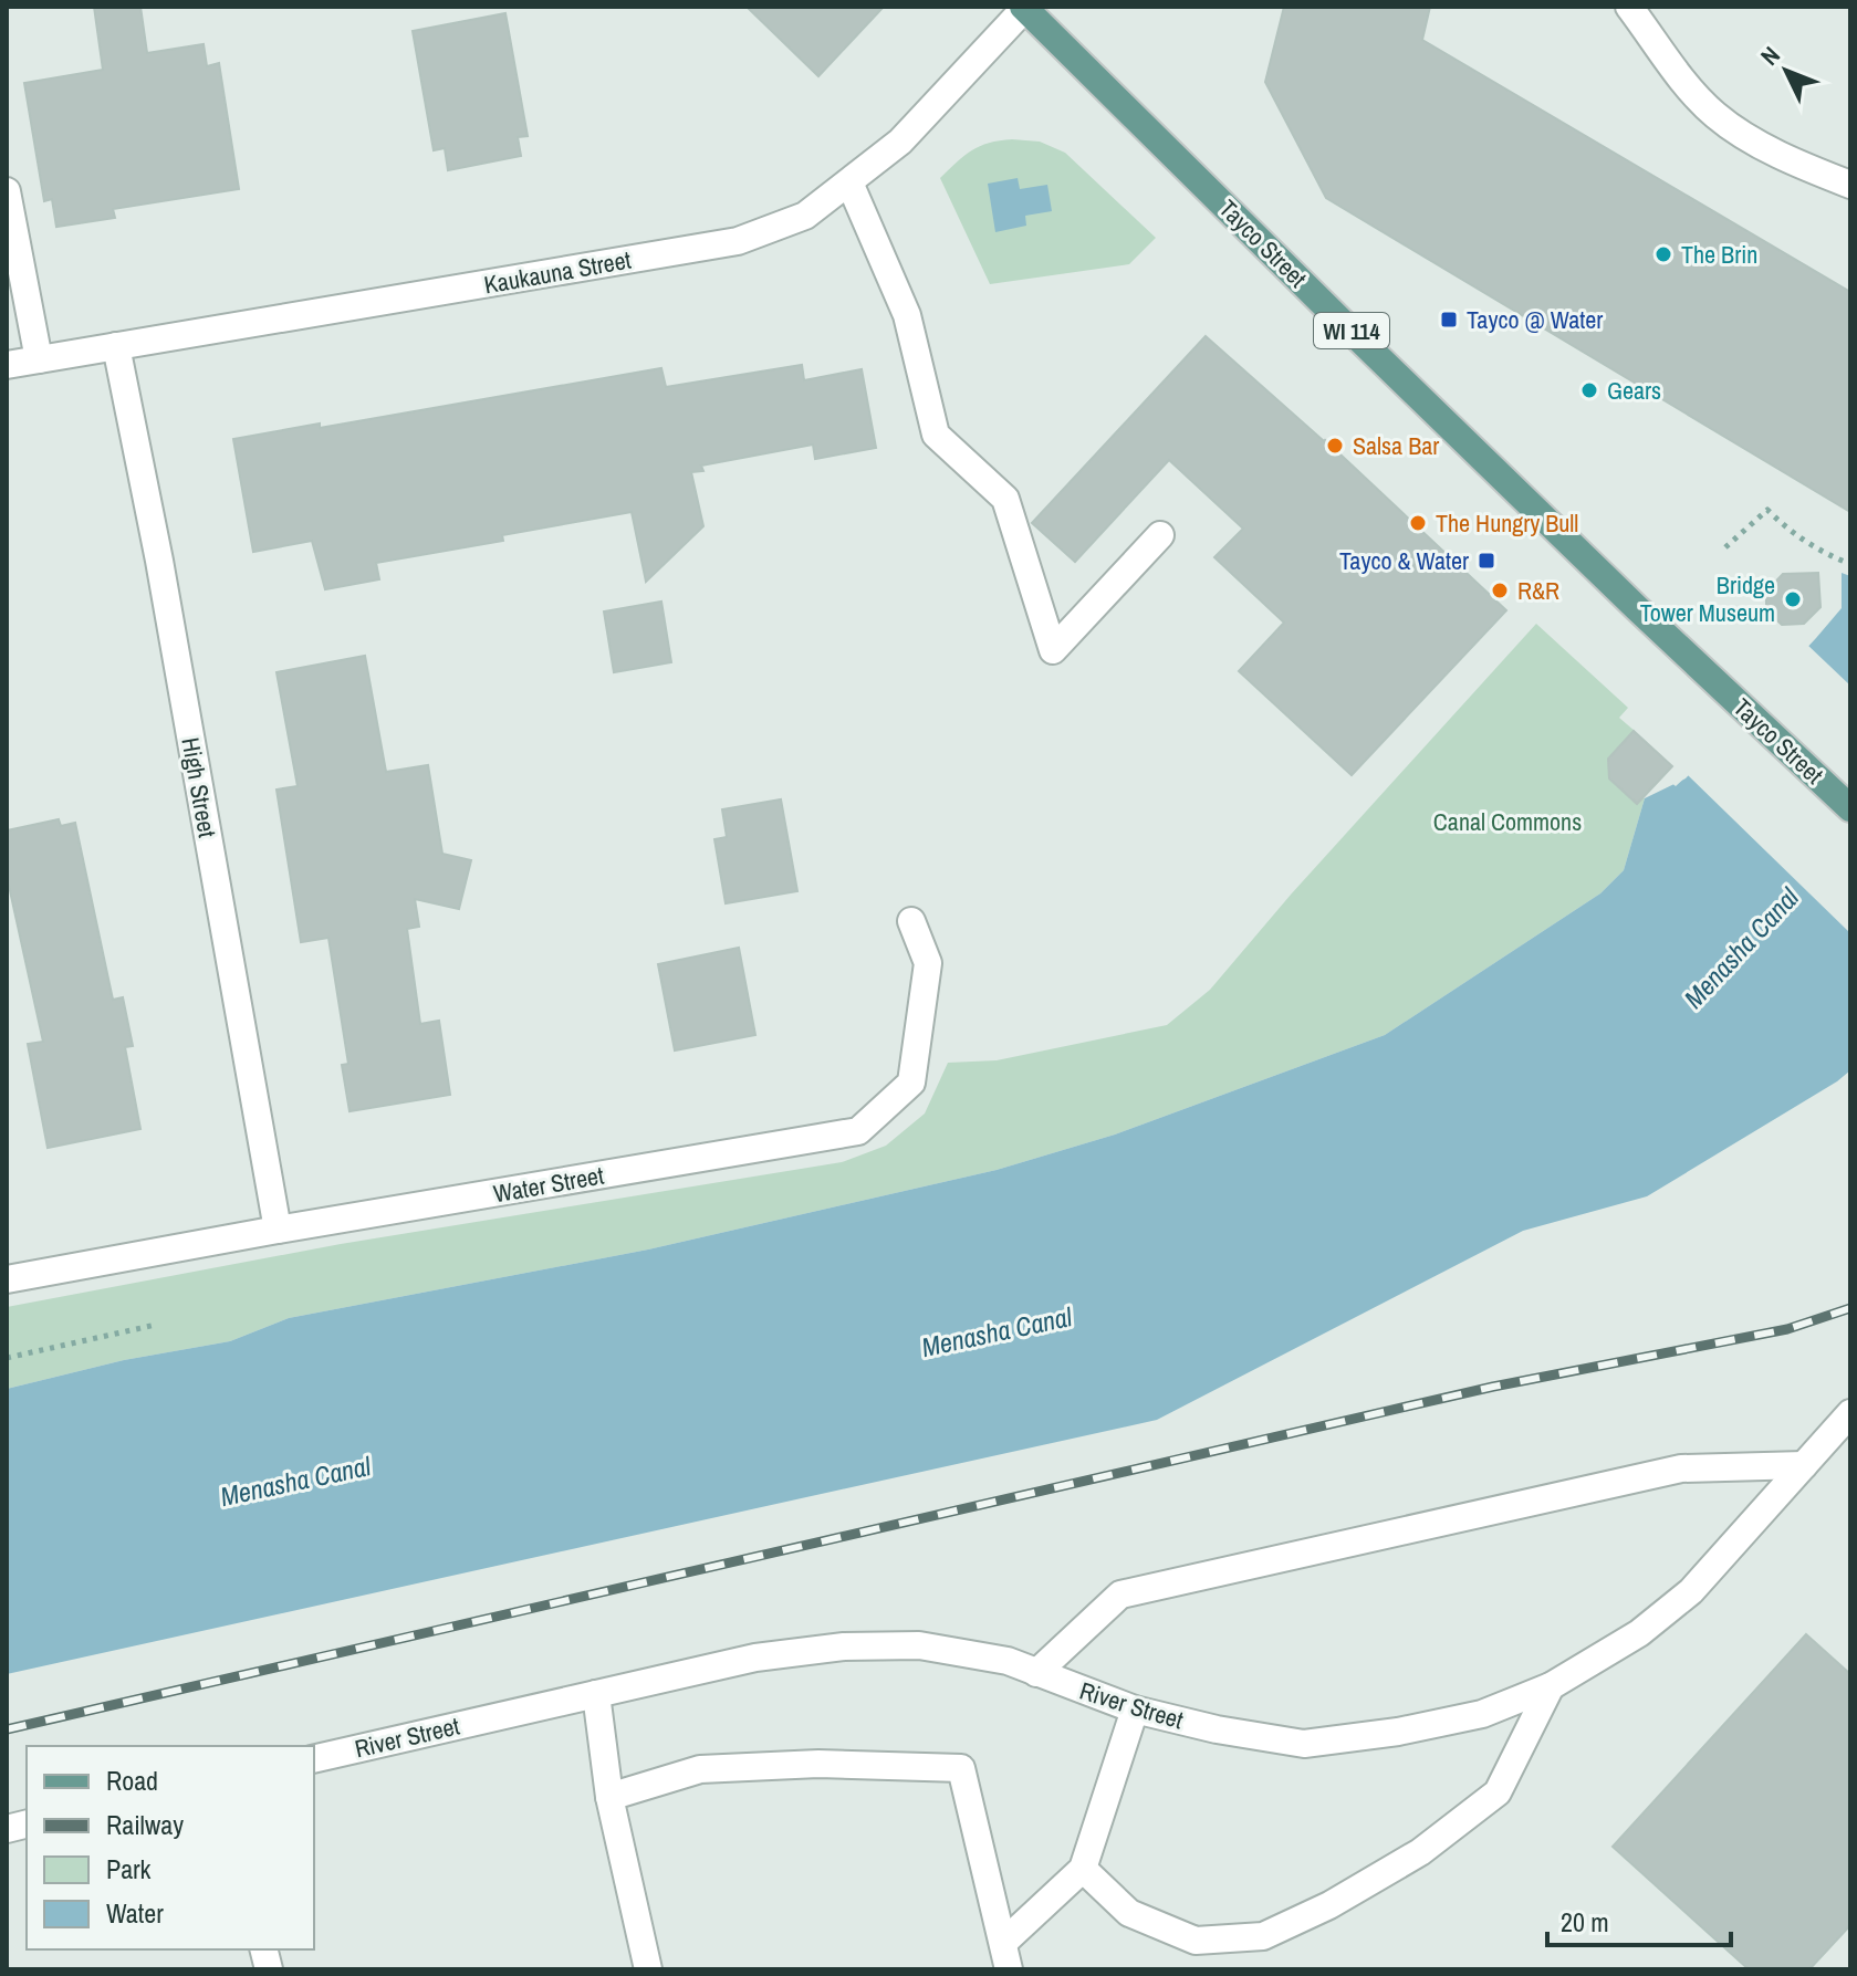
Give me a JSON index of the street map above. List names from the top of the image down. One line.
{"streets":{"main road":["Tayco Street","WI 114"],"street":["Kaukauna Street","High Street","Water Street","River Street"]},"crossings":[["Tayco Street","Kaukauna Street"],["Kaukauna Street","High Street"],["High Street","Water Street"]],"water":["Menasha Canal"],"parks":["Canal Commons"],"places":{"other":["The Brin","Gears","Salsa Bar","The Hungry Bull","R&R","Bridge Tower Museum"],"transit":["Tayco @ Water","Tayco & Water"]},"legend":["Road","Railway","Park","Water"],"scale_bar":"20 m","north":"top left"}
